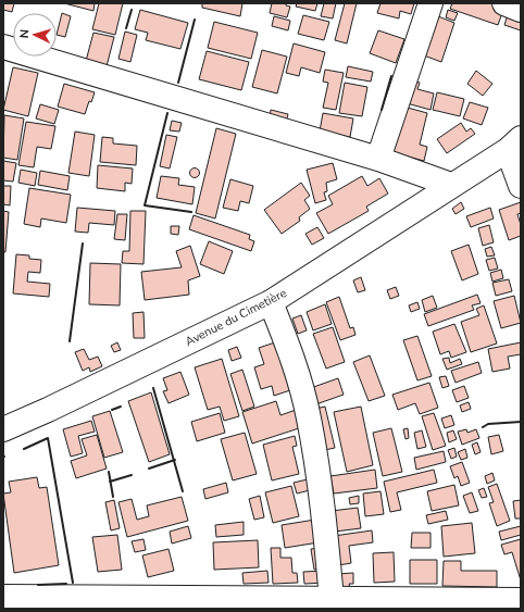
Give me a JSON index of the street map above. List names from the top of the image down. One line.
{"streets":{"street":["Avenue du Cimetière"]},"north":"left"}
